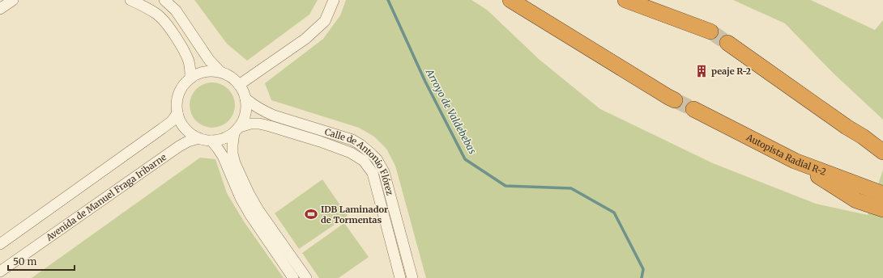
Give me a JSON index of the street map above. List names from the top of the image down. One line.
{"streets":{"highway":["Autopista Radial R-2"],"street":["Calle de Antonio Flórez","Avenida de Manuel Fraga Iribarne"]},"crossings":[["Calle de Antonio Flórez","Avenida de Manuel Fraga Iribarne"]],"water":["Arroyo de Valdebebas"],"places":{"building":["peaje R-2"],"sports":["IDB Laminador de Tormentas"]},"scale_bar":"50 m"}
